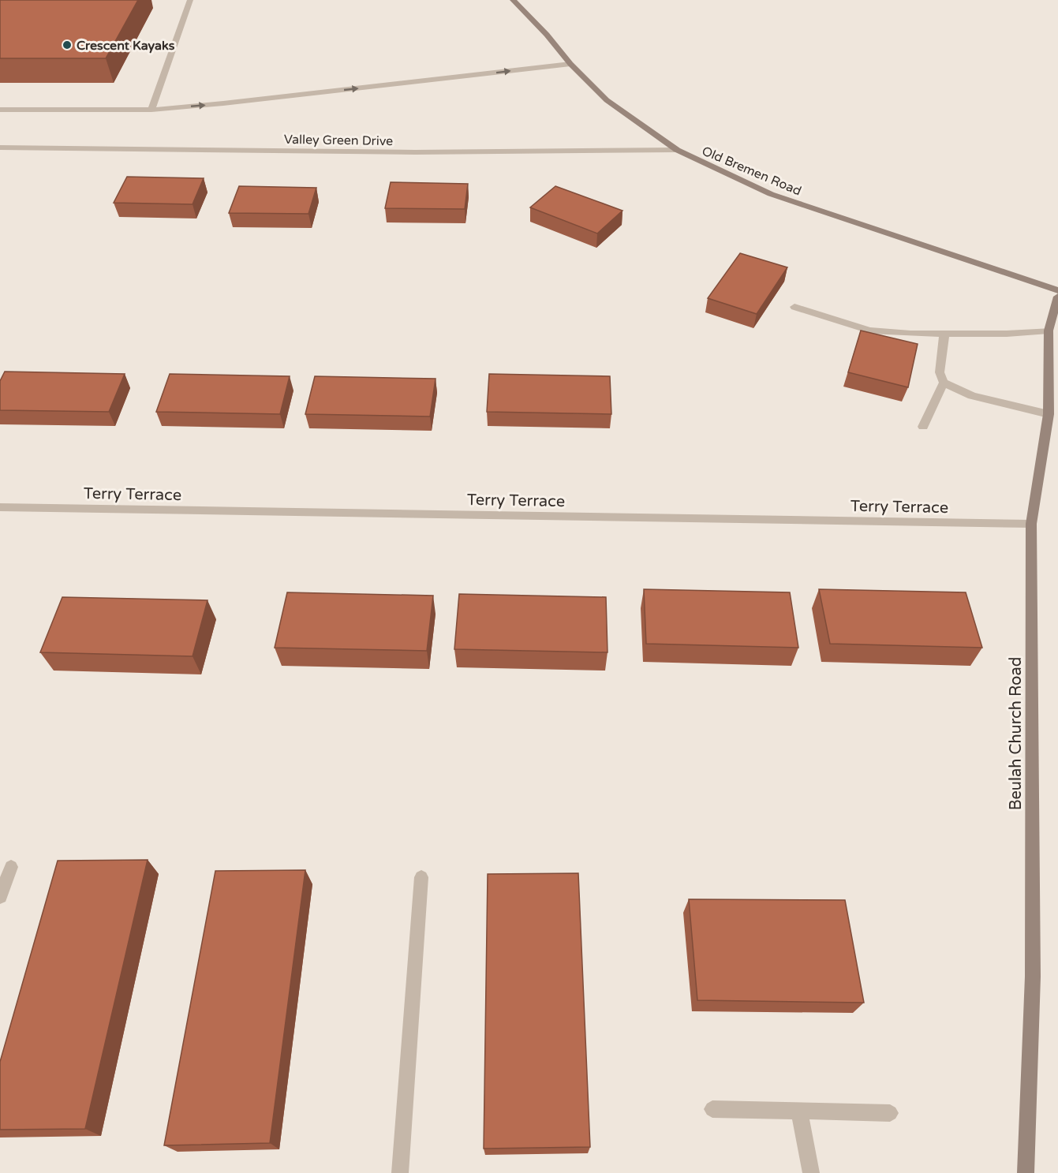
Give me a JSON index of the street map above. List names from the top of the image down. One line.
{"streets":{"street":["Valley Green Drive","Old Bremen Road","Terry Terrace","Beulah Church Road"]},"crossings":[["Valley Green Drive","Old Bremen Road"],["Terry Terrace","Beulah Church Road"]],"places":["Crescent Kayaks"]}
